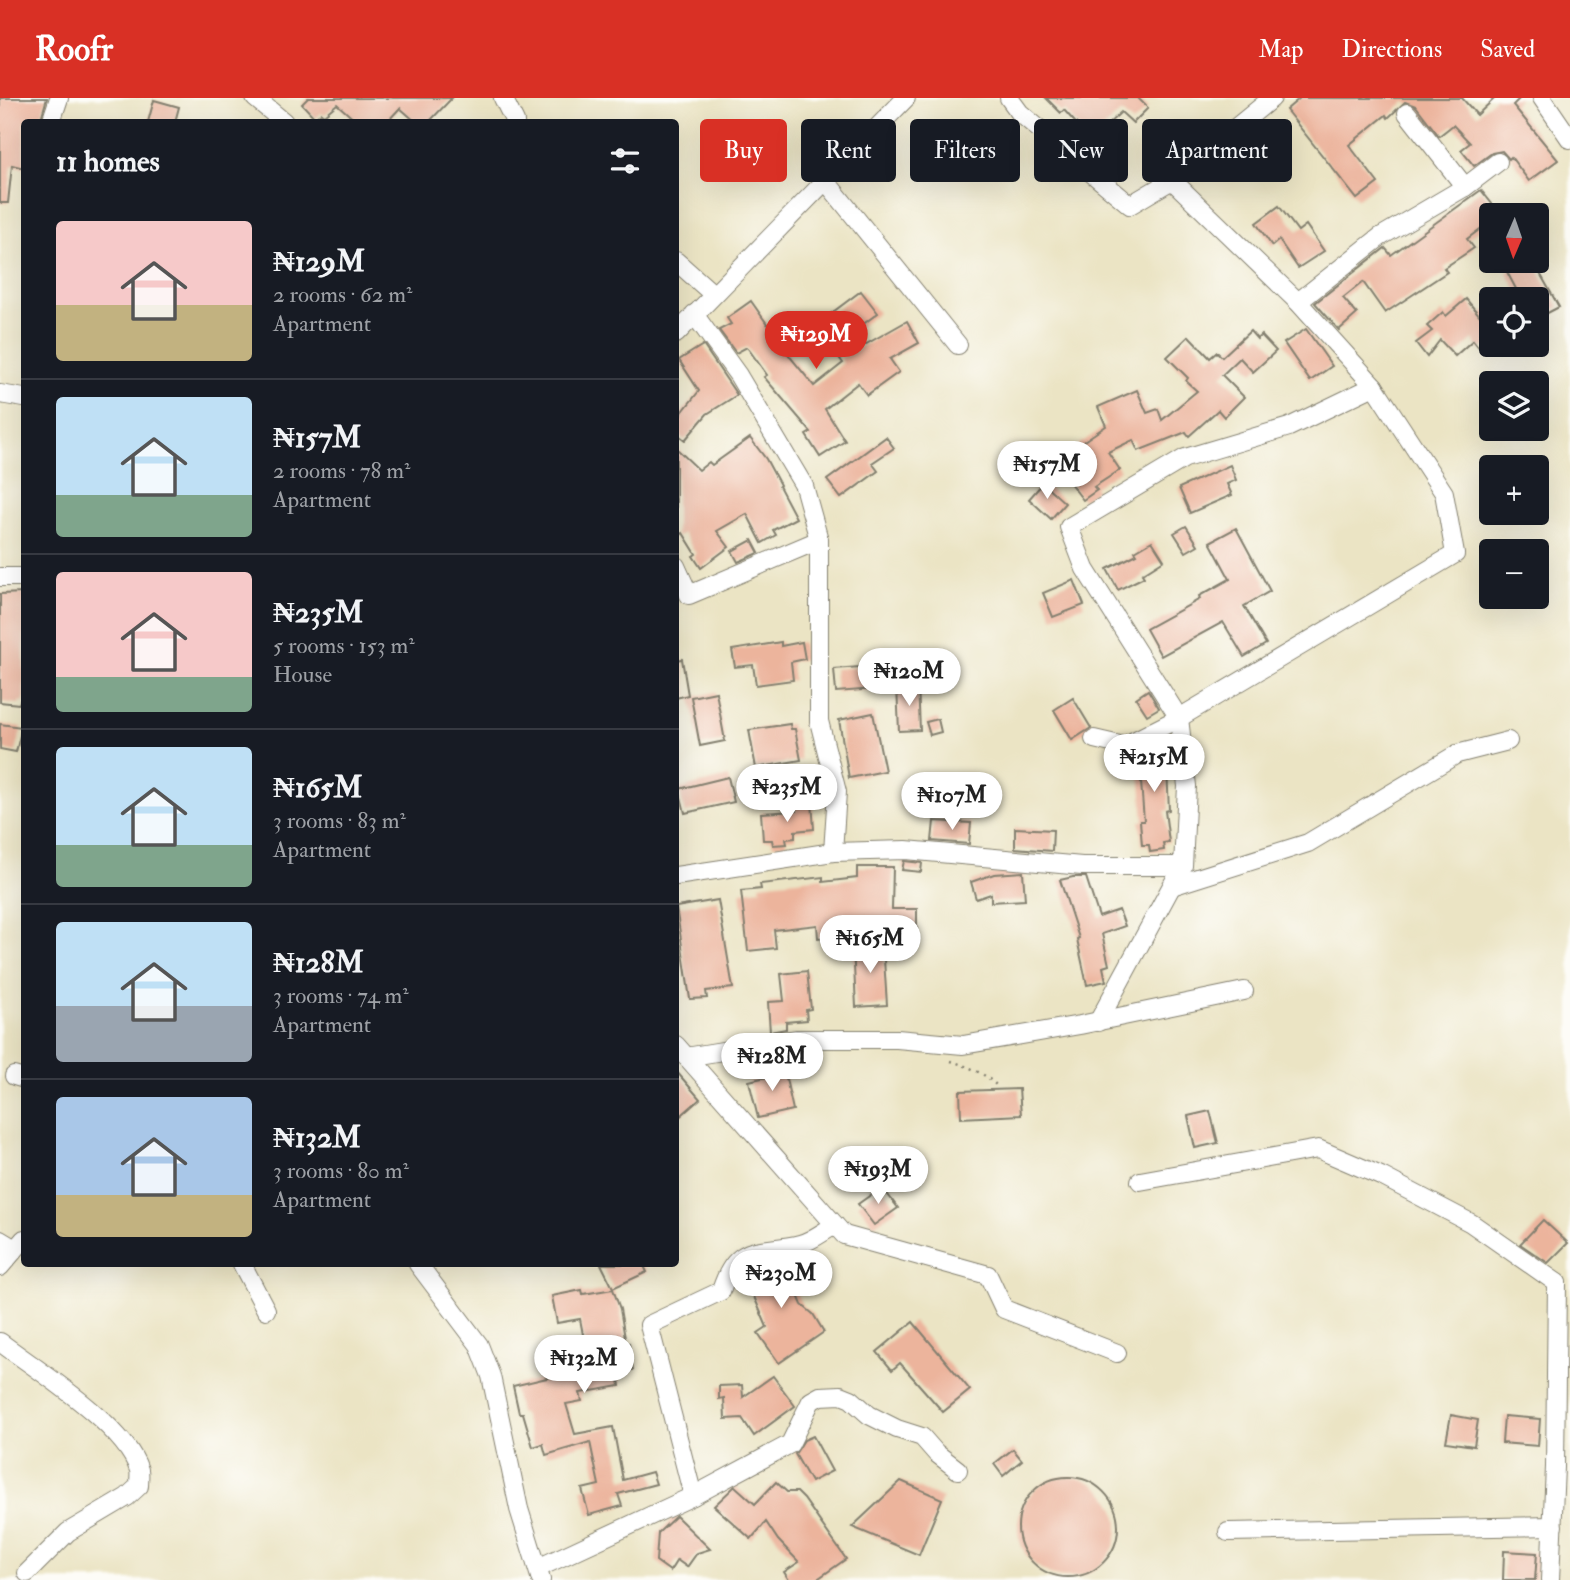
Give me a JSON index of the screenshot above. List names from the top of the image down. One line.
{"north":"bottom","page":{"header":"Roofr","nav":["Map","Directions","Saved"],"chip":["Buy","Rent","Filters","New","Apartment"],"heading":"11 homes","map_buttons":["+","−"],"list":[{"name":"₦129M","note":"2 rooms · 62 m² · Apartment"},{"name":"₦157M","note":"2 rooms · 78 m² · Apartment"},{"name":"₦235M","note":"5 rooms · 153 m² · House"},{"name":"₦165M","note":"3 rooms · 83 m² · Apartment"},{"name":"₦128M","note":"3 rooms · 74 m² · Apartment"},{"name":"₦132M","note":"3 rooms · 80 m² · Apartment"}],"price":["₦129M","₦157M","₦120M","₦215M","₦235M","₦107M","₦165M","₦128M","₦193M","₦230M","₦132M"]}}
